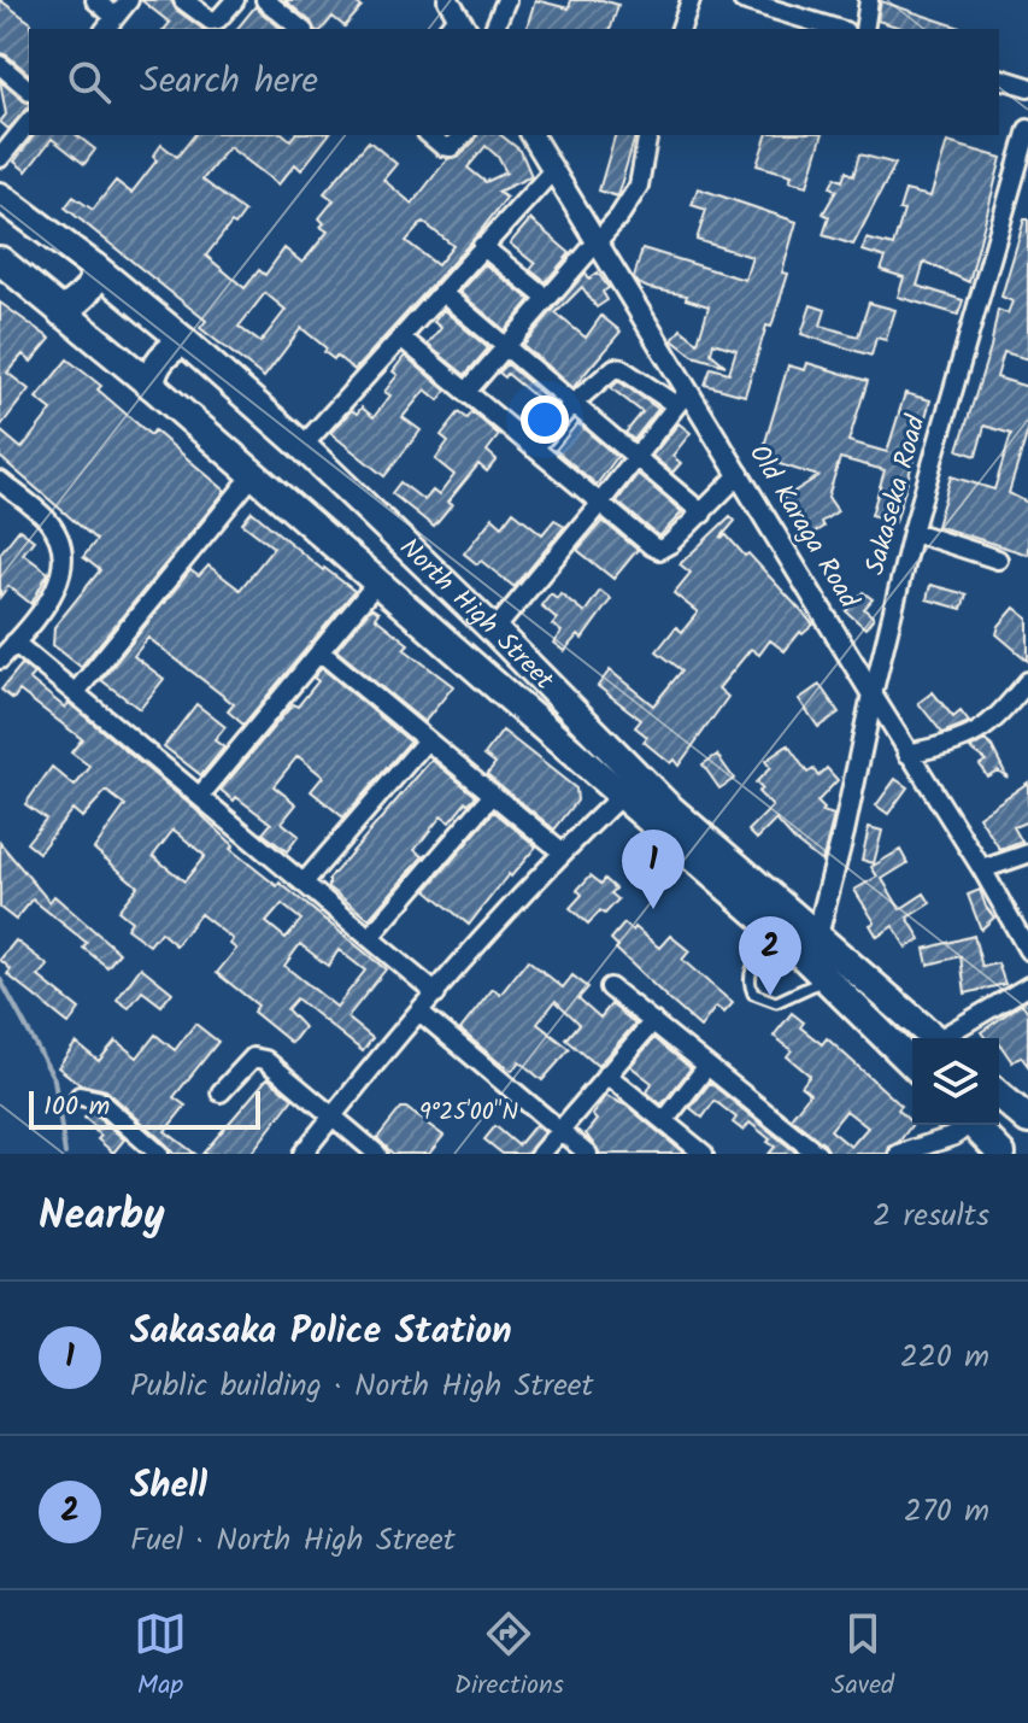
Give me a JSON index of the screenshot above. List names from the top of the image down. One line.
{"streets":{"highway":["North High Street"],"street":["Sakaseka Road","Old Karaga Road"]},"crossings":[["Sakaseka Road","Old Karaga Road"],["Sakaseka Road","North High Street"]],"scale_bar":"100 m","page":{"search":"Search here","pins":["1","2"],"scale":"100 m","heading":["Nearby","2 results"],"list":[{"mark":"1","name":"Sakasaka Police Station","note":"Public building · North High Street","value":"220 m"},{"mark":"2","name":"Shell","note":"Fuel · North High Street","value":"270 m"}],"nav":["Map","Directions","Saved"]},"coordinates":["9°25'00\"N"]}
